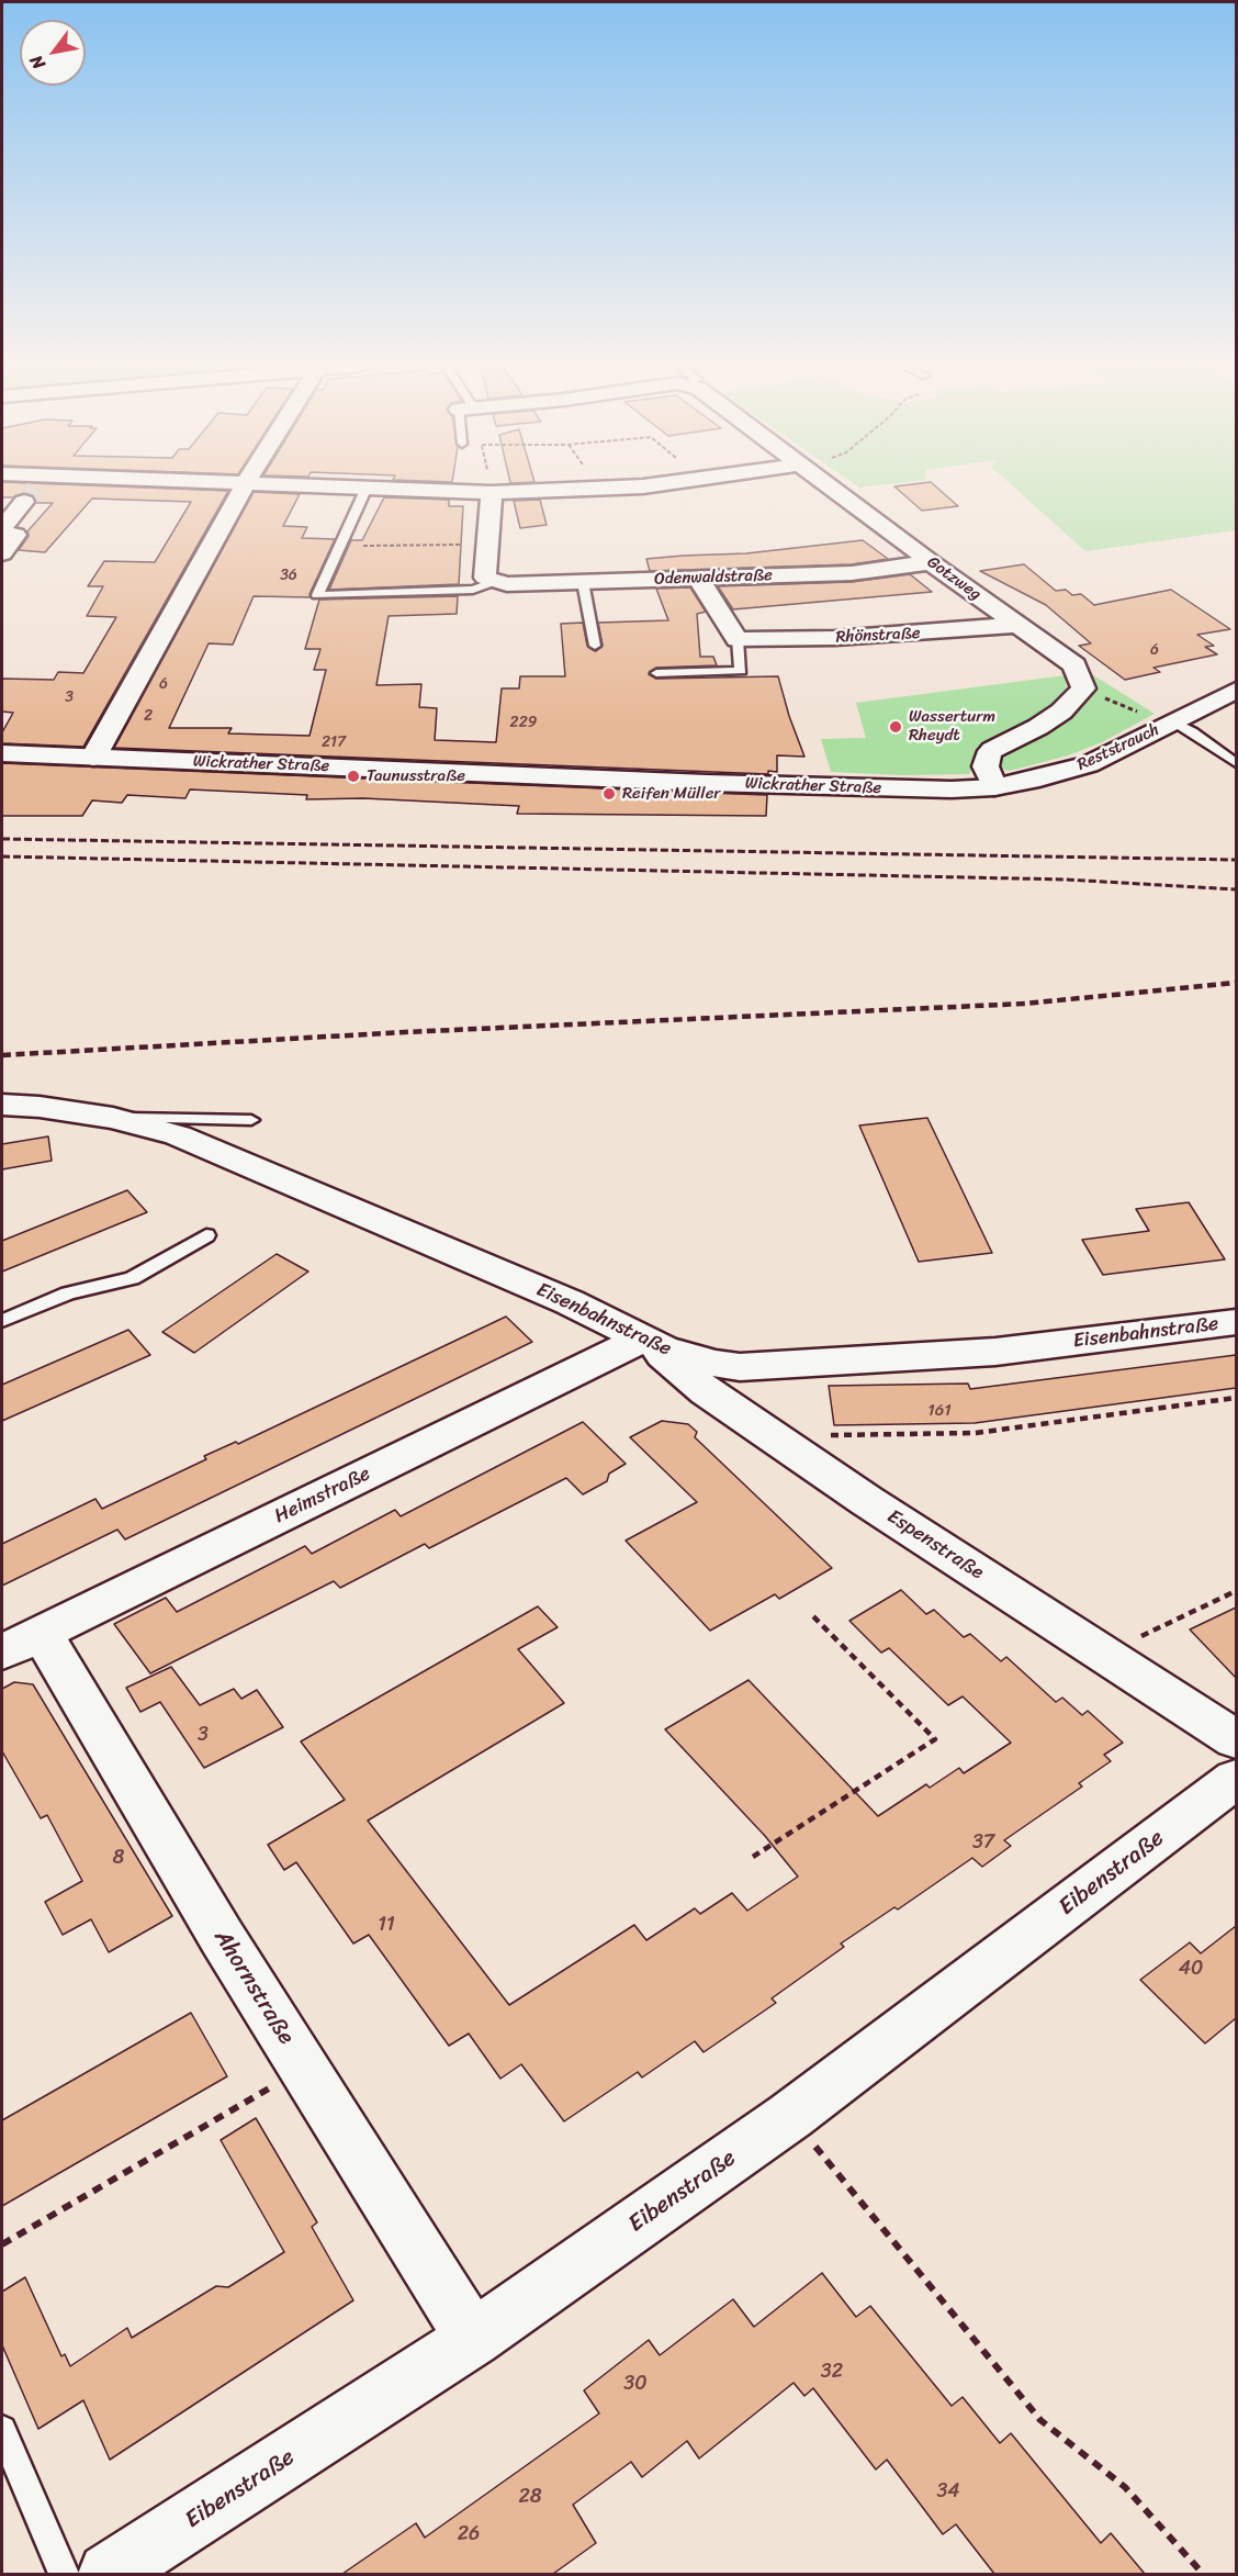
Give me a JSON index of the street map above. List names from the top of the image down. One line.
{"streets":{"street":["Odenwaldstraße","Gotzweg","Rhönstraße","Reststrauch","Wickrather Straße","Eisenbahnstraße","Heimstraße","Espenstraße","Eibenstraße","Ahornstraße"]},"crossings":[["Odenwaldstraße","Gotzweg"],["Gotzweg","Rhönstraße"],["Reststrauch","Wickrather Straße"],["Eisenbahnstraße","Heimstraße"],["Eisenbahnstraße","Espenstraße"],["Heimstraße","Espenstraße"],["Heimstraße","Ahornstraße"],["Eibenstraße","Ahornstraße"]],"places":["Wasserturm Rheydt","Taunusstraße","Reifen Müller"],"house_numbers":["36","6","6","3","2","229","217","161","3","37","8","11","40","32","30","34","28","26"],"north":"bottom left"}
